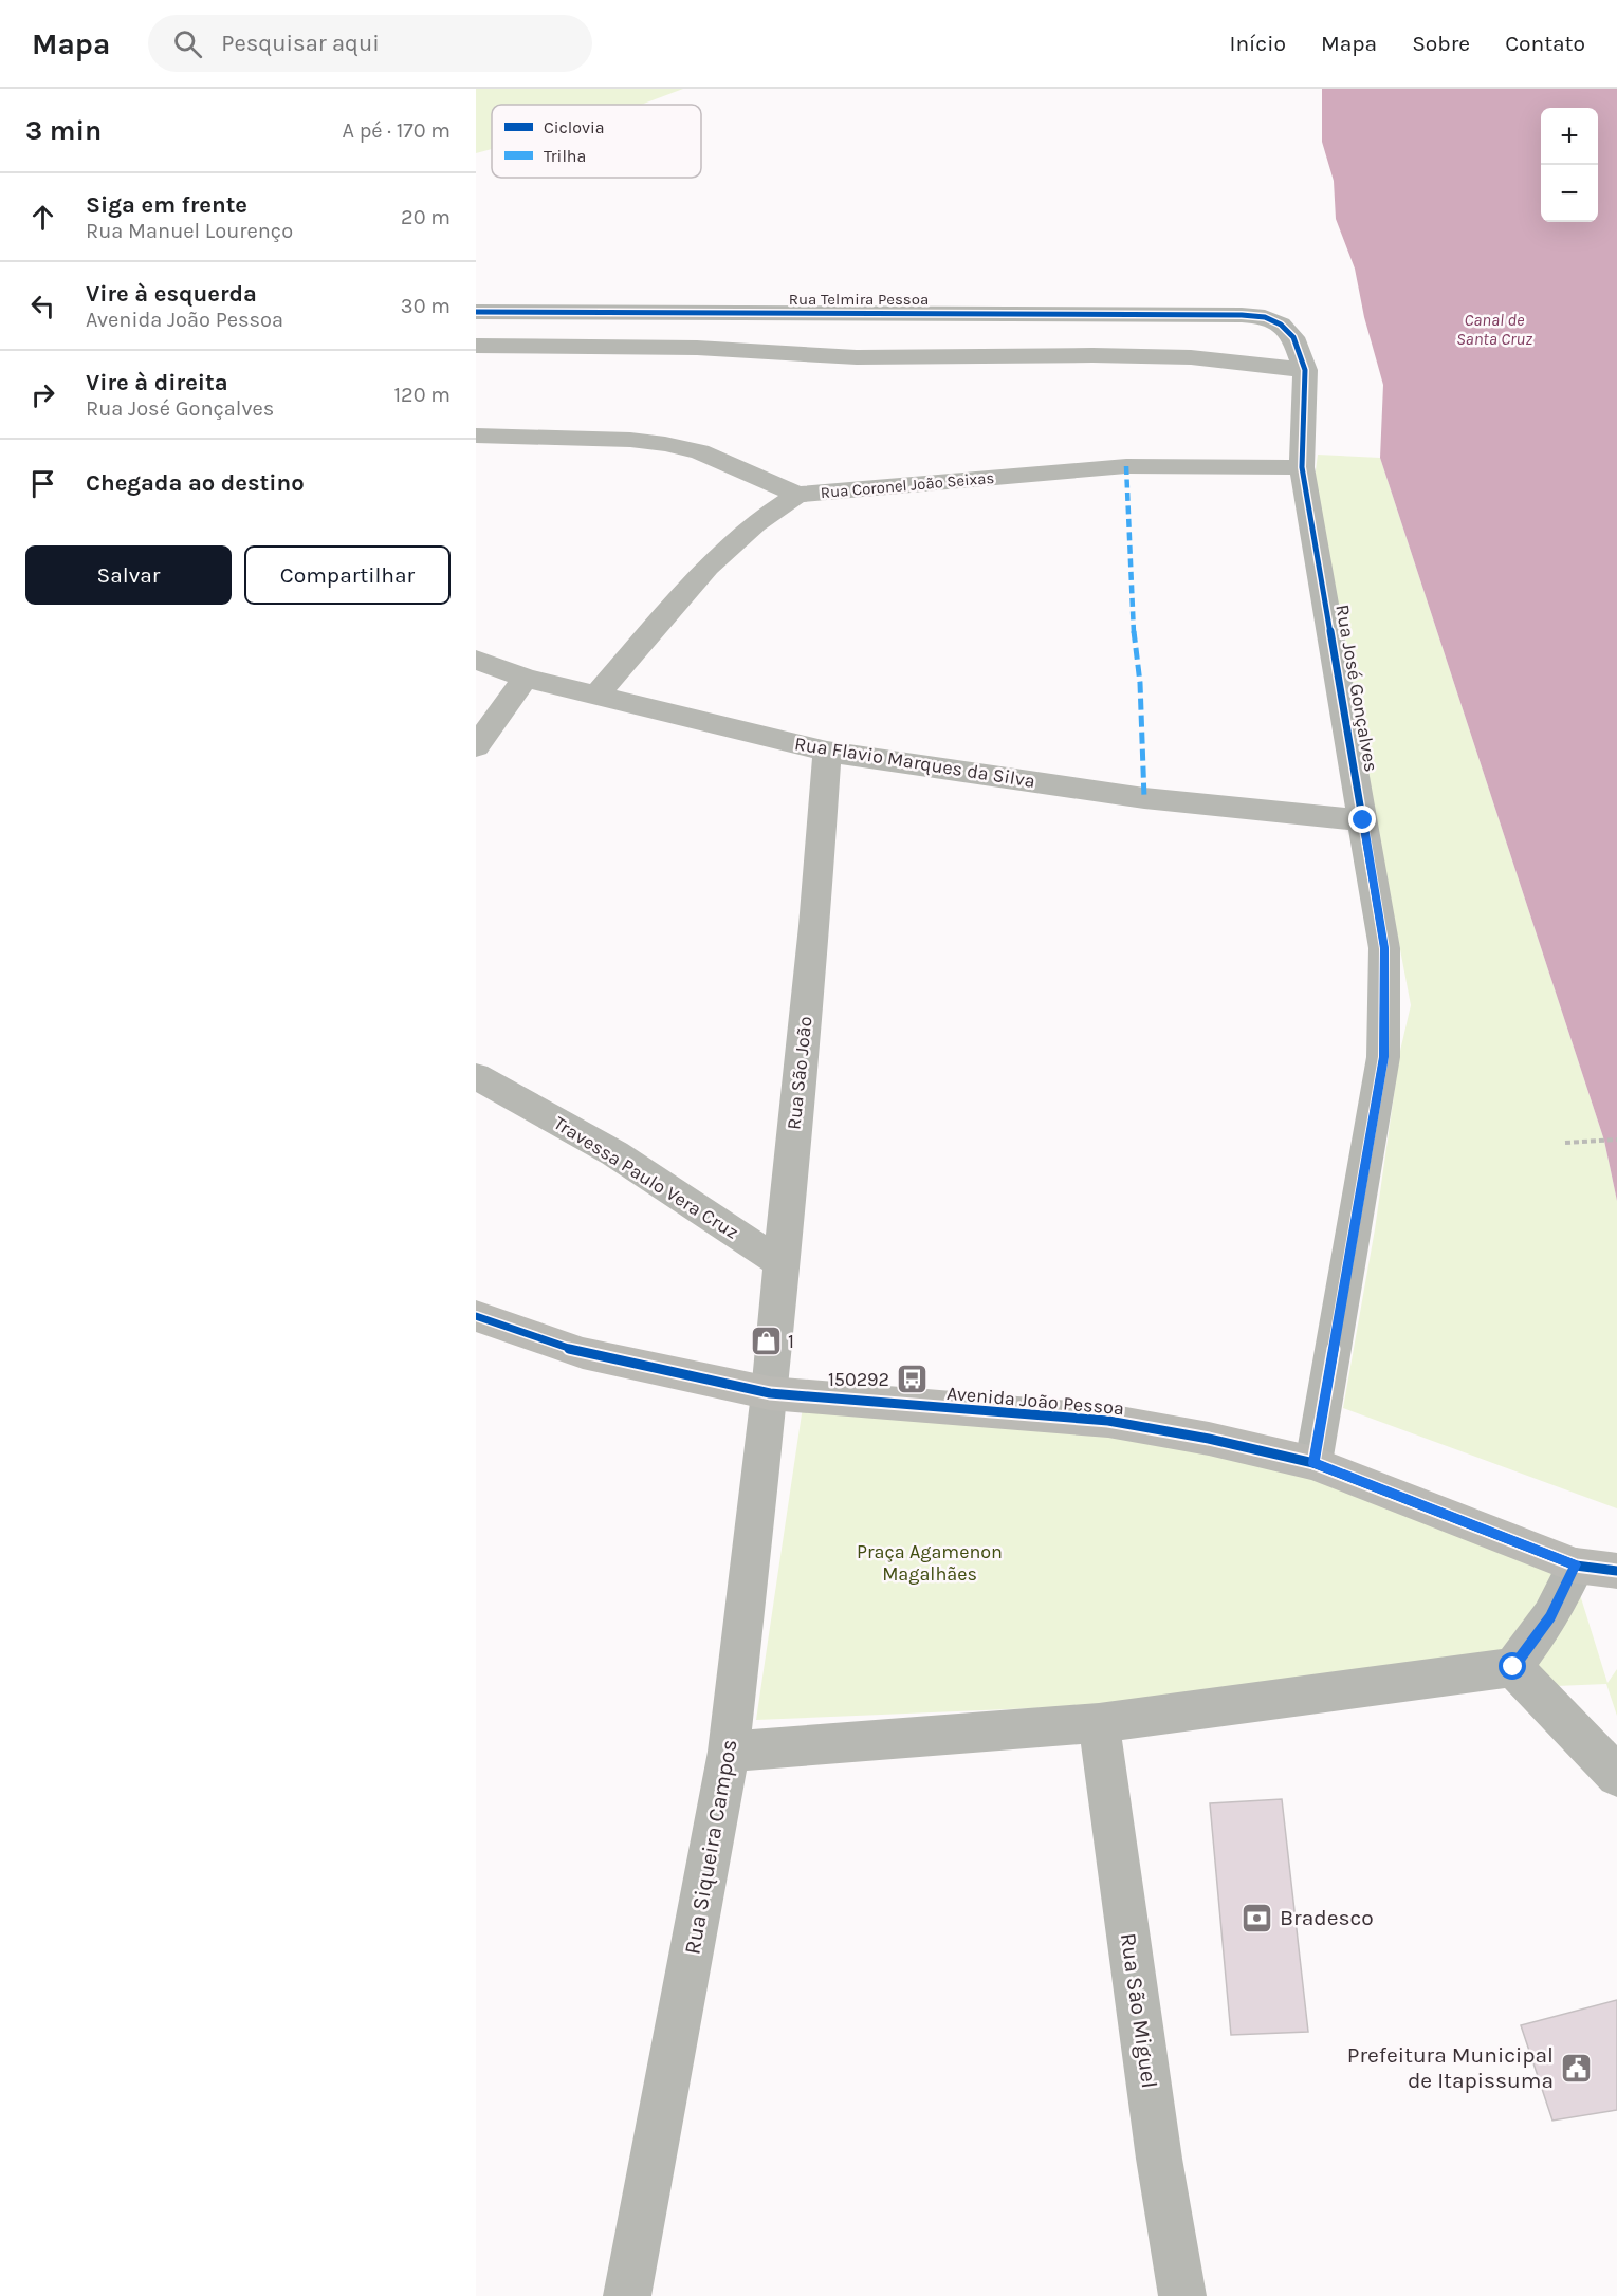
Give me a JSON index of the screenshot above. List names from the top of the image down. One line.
{"streets":{"main road":["Avenida João Pessoa"],"street":["Rua Telmira Pessoa","Rua Coronel João Seixas","Rua José Gonçalves","Rua Flavio Marques da Silva","Rua São João","Travessa Paulo Vera Cruz","Rua Siqueira Campos","Rua São Miguel"]},"crossings":[["Rua Telmira Pessoa","Rua José Gonçalves"],["Rua Coronel João Seixas","Rua José Gonçalves"],["Rua Coronel João Seixas","Rua Flavio Marques da Silva"],["Rua José Gonçalves","Rua Flavio Marques da Silva"],["Rua José Gonçalves","Avenida João Pessoa"],["Rua Flavio Marques da Silva","Rua São João"],["Rua São João","Travessa Paulo Vera Cruz"],["Rua São João","Avenida João Pessoa"],["Rua São João","Rua Siqueira Campos"],["Avenida João Pessoa","Rua Siqueira Campos"]],"water":["Canal de Santa Cruz"],"parks":["Praça Agamenon Magalhães"],"places":{"shop":["1"],"bus stop":["150292"],"bank":["Bradesco"],"public building":["Prefeitura Municipal de Itapissuma"]},"legend":["Ciclovia","Trilha"],"page":{"header":"Mapa","search":"Pesquisar aqui","nav":["Início","Mapa","Sobre","Contato"],"heading":["3 min","A pé · 170 m"],"map_buttons":["+","−"],"list":[["Siga em frente","Rua Manuel Lourenço","20 m"],["Vire à esquerda","Avenida João Pessoa","30 m"],["Vire à direita","Rua José Gonçalves","120 m"],"Chegada ao destino"],"buttons":["Salvar","Compartilhar"]}}
